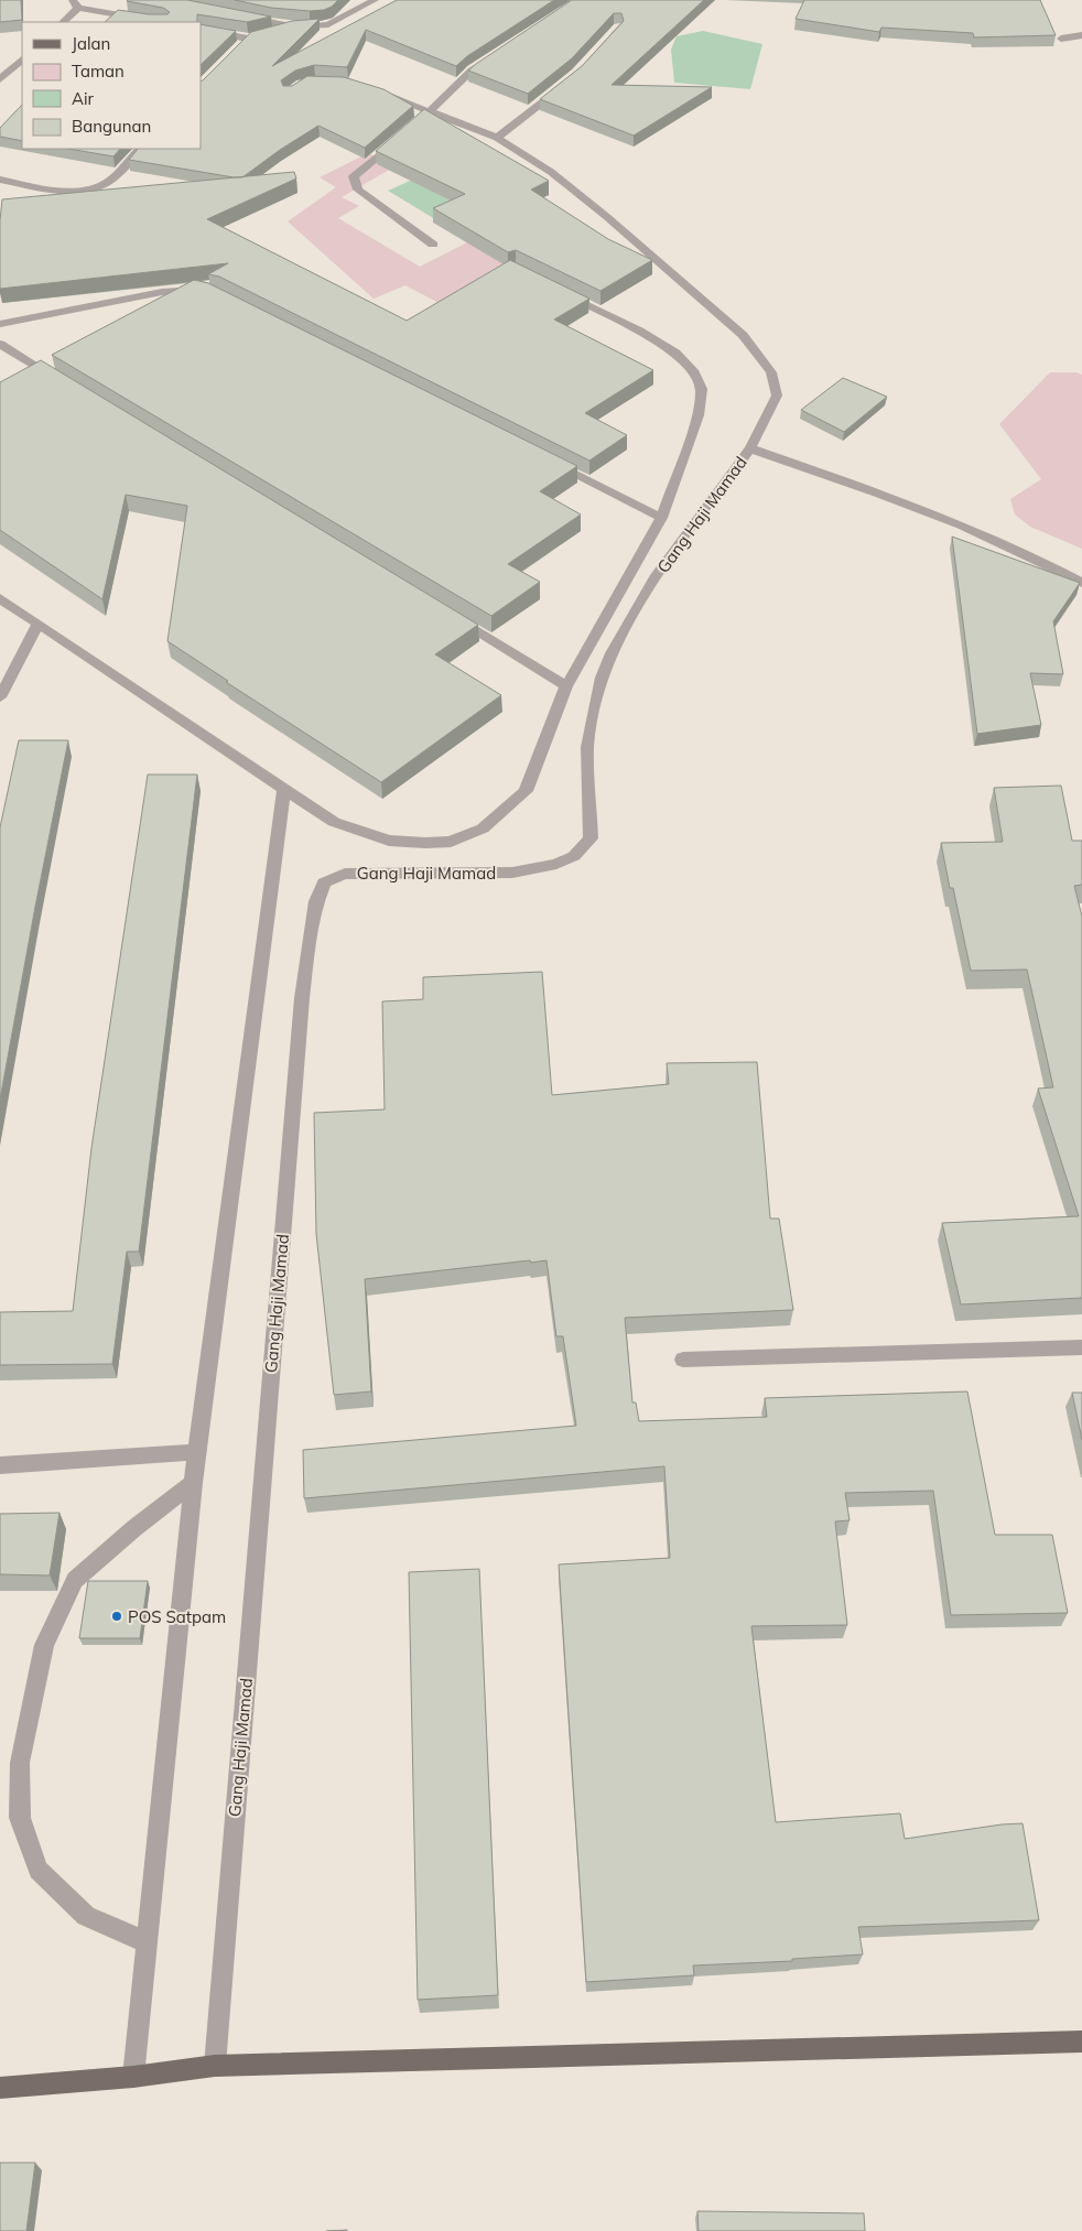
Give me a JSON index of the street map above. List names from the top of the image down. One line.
{"streets":{"street":["Gang Haji Mamad"]},"places":["POS Satpam"],"legend":["Jalan","Taman","Air","Bangunan"]}
